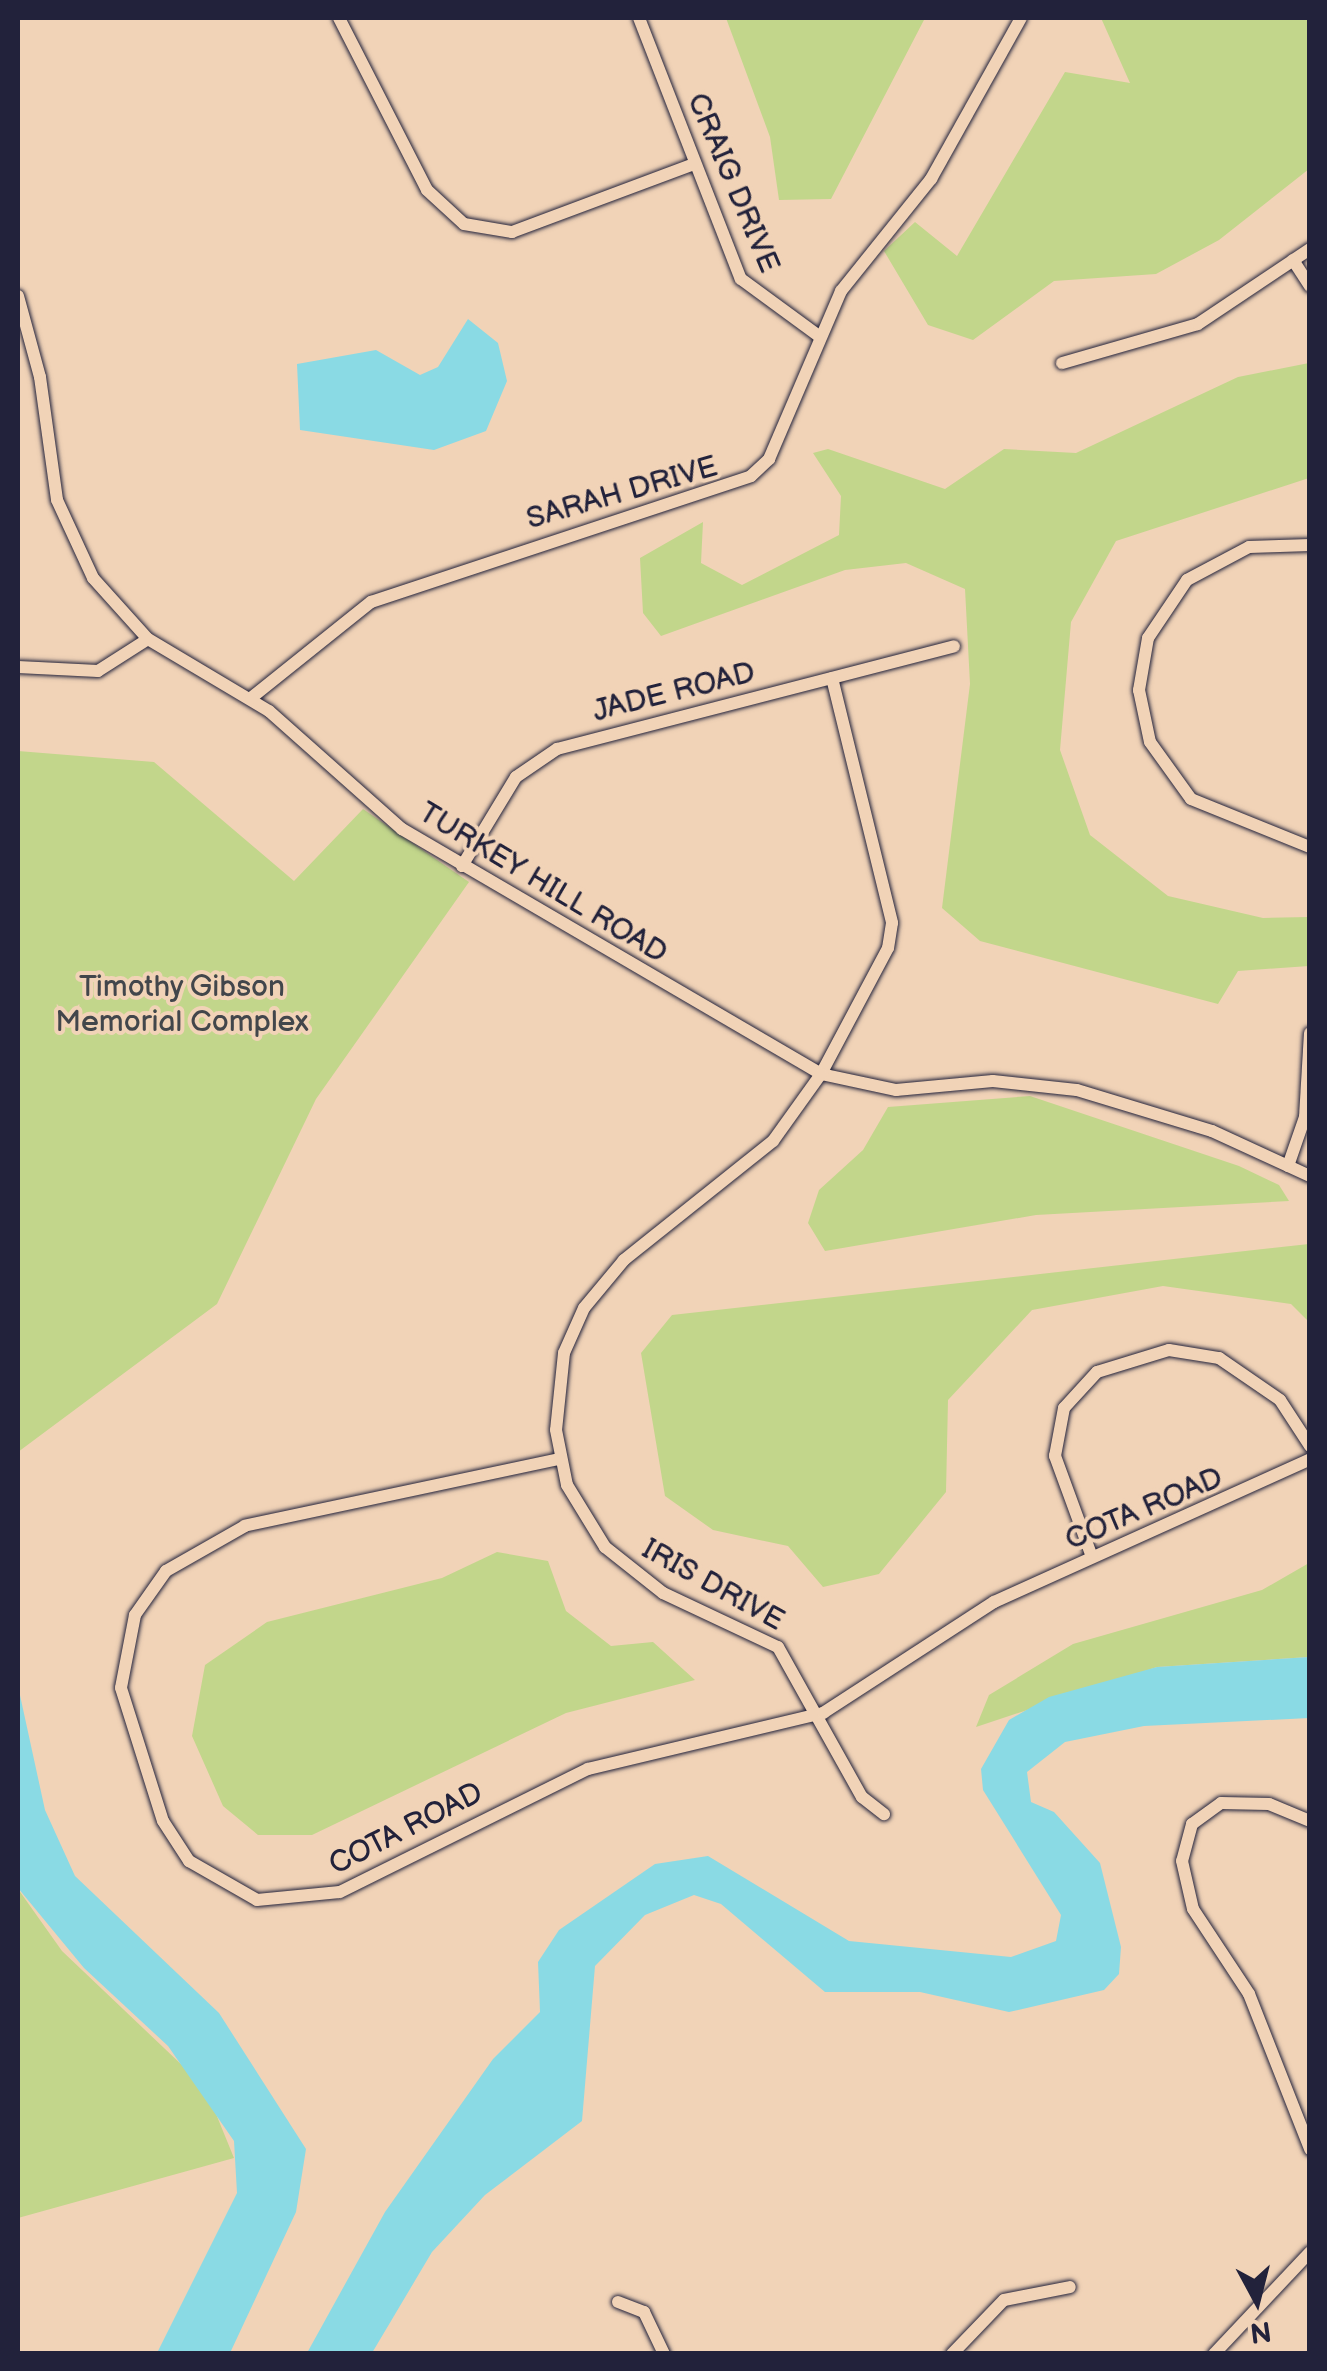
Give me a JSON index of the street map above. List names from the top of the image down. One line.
{"streets":{"street":["CRAIG DRIVE","SARAH DRIVE","JADE ROAD","TURKEY HILL ROAD","COTA ROAD","IRIS DRIVE"]},"crossings":[["CRAIG DRIVE","SARAH DRIVE"],["SARAH DRIVE","TURKEY HILL ROAD"],["JADE ROAD","TURKEY HILL ROAD"],["JADE ROAD","IRIS DRIVE"],["TURKEY HILL ROAD","IRIS DRIVE"],["COTA ROAD","IRIS DRIVE"]],"parks":["Timothy Gibson Memorial Complex"],"north":"bottom"}
